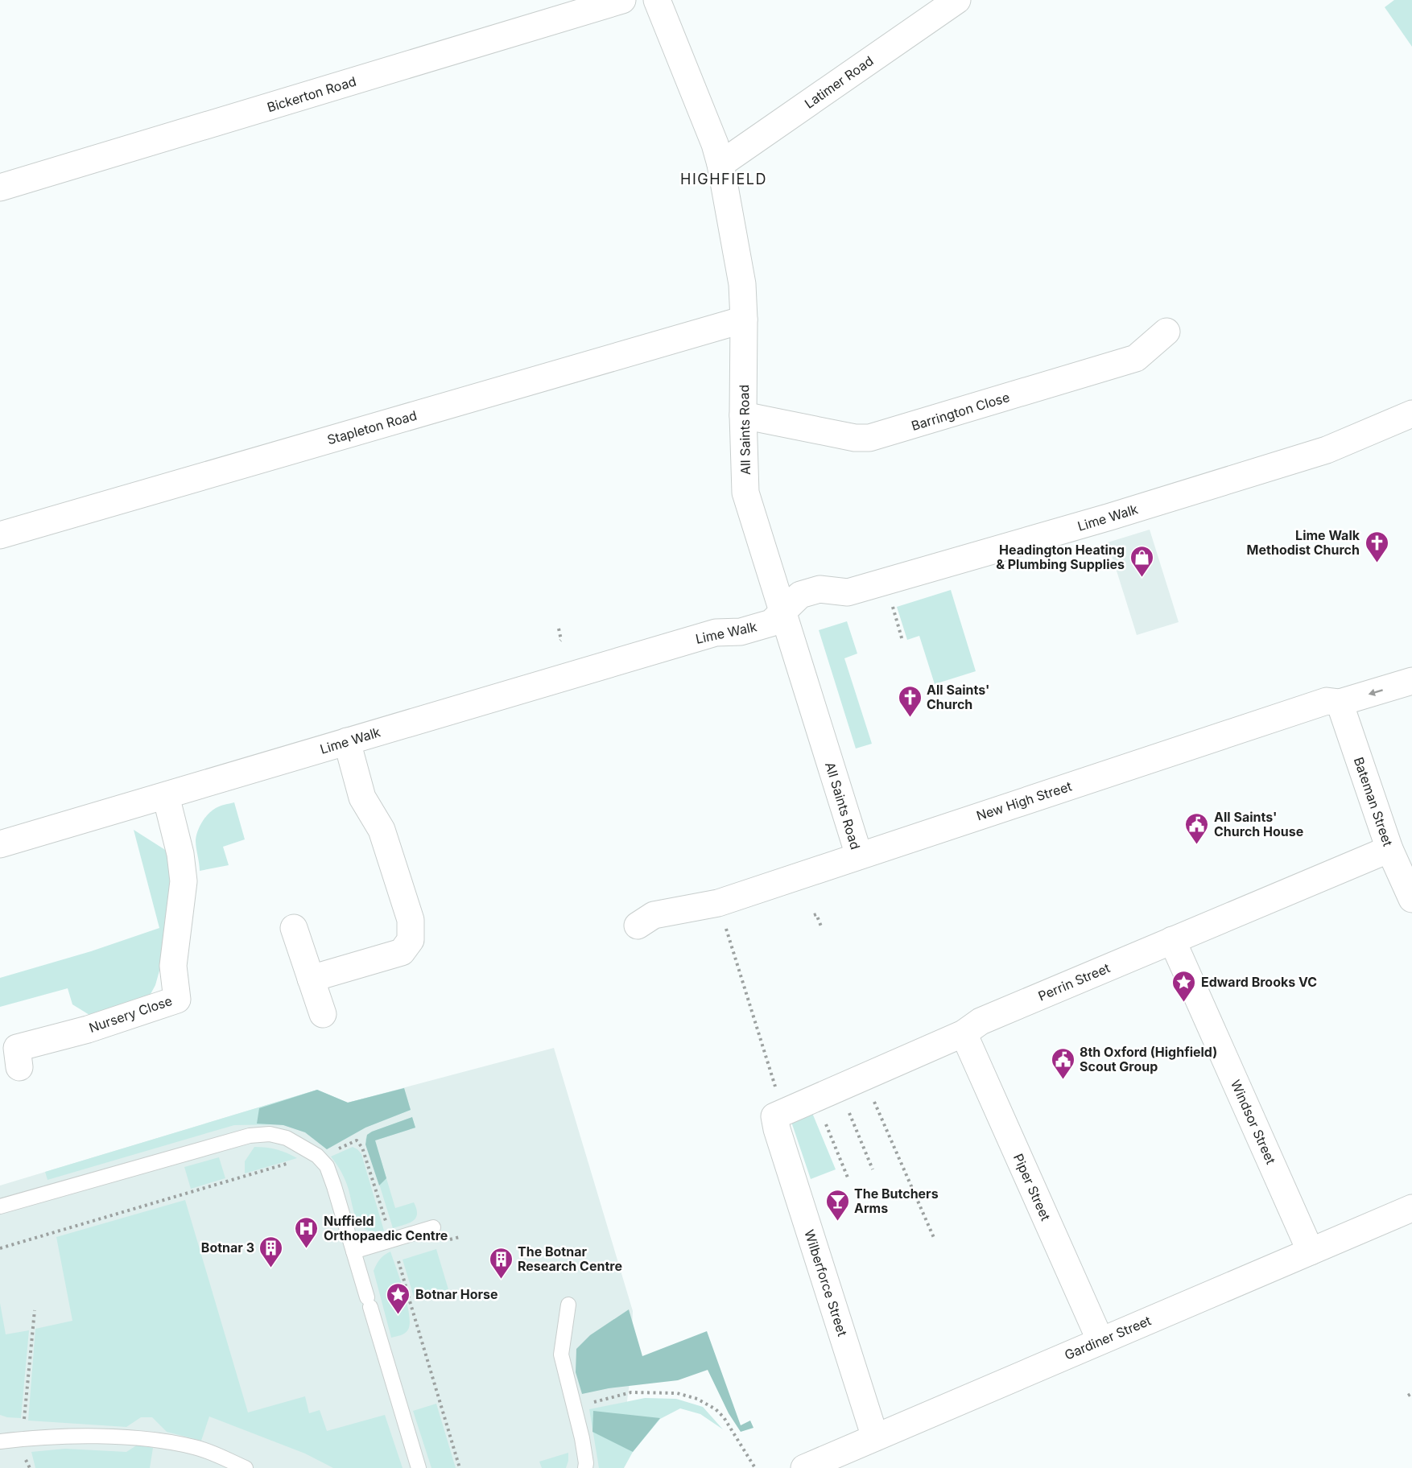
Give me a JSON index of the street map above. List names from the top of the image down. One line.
{"streets":{"street":["Latimer Road","Bickerton Road","Barrington Close","Stapleton Road","All Saints Road","Lime Walk","New High Street","Bateman Street","Perrin Street","Nursery Close","Windsor Street","Piper Street","Wilberforce Street","Gardiner Street"]},"crossings":[["Latimer Road","All Saints Road"],["Barrington Close","All Saints Road"],["Stapleton Road","All Saints Road"],["All Saints Road","Lime Walk"],["All Saints Road","New High Street"],["Lime Walk","Nursery Close"],["New High Street","Bateman Street"],["Bateman Street","Perrin Street"],["Perrin Street","Windsor Street"],["Perrin Street","Piper Street"],["Perrin Street","Wilberforce Street"],["Windsor Street","Gardiner Street"],["Piper Street","Gardiner Street"],["Wilberforce Street","Gardiner Street"]],"districts":["HIGHFIELD"],"places":{"church":["Lime Walk Methodist Church","All Saints' Church"],"shop":["Headington Heating & Plumbing Supplies"],"public building":["All Saints' Church House","8th Oxford (Highfield) Scout Group"],"place":["Edward Brooks VC","Botnar Horse"],"bar":["The Butchers Arms"],"hospital":["Nuffield Orthopaedic Centre"],"building":["Botnar 3","The Botnar Research Centre"]}}
